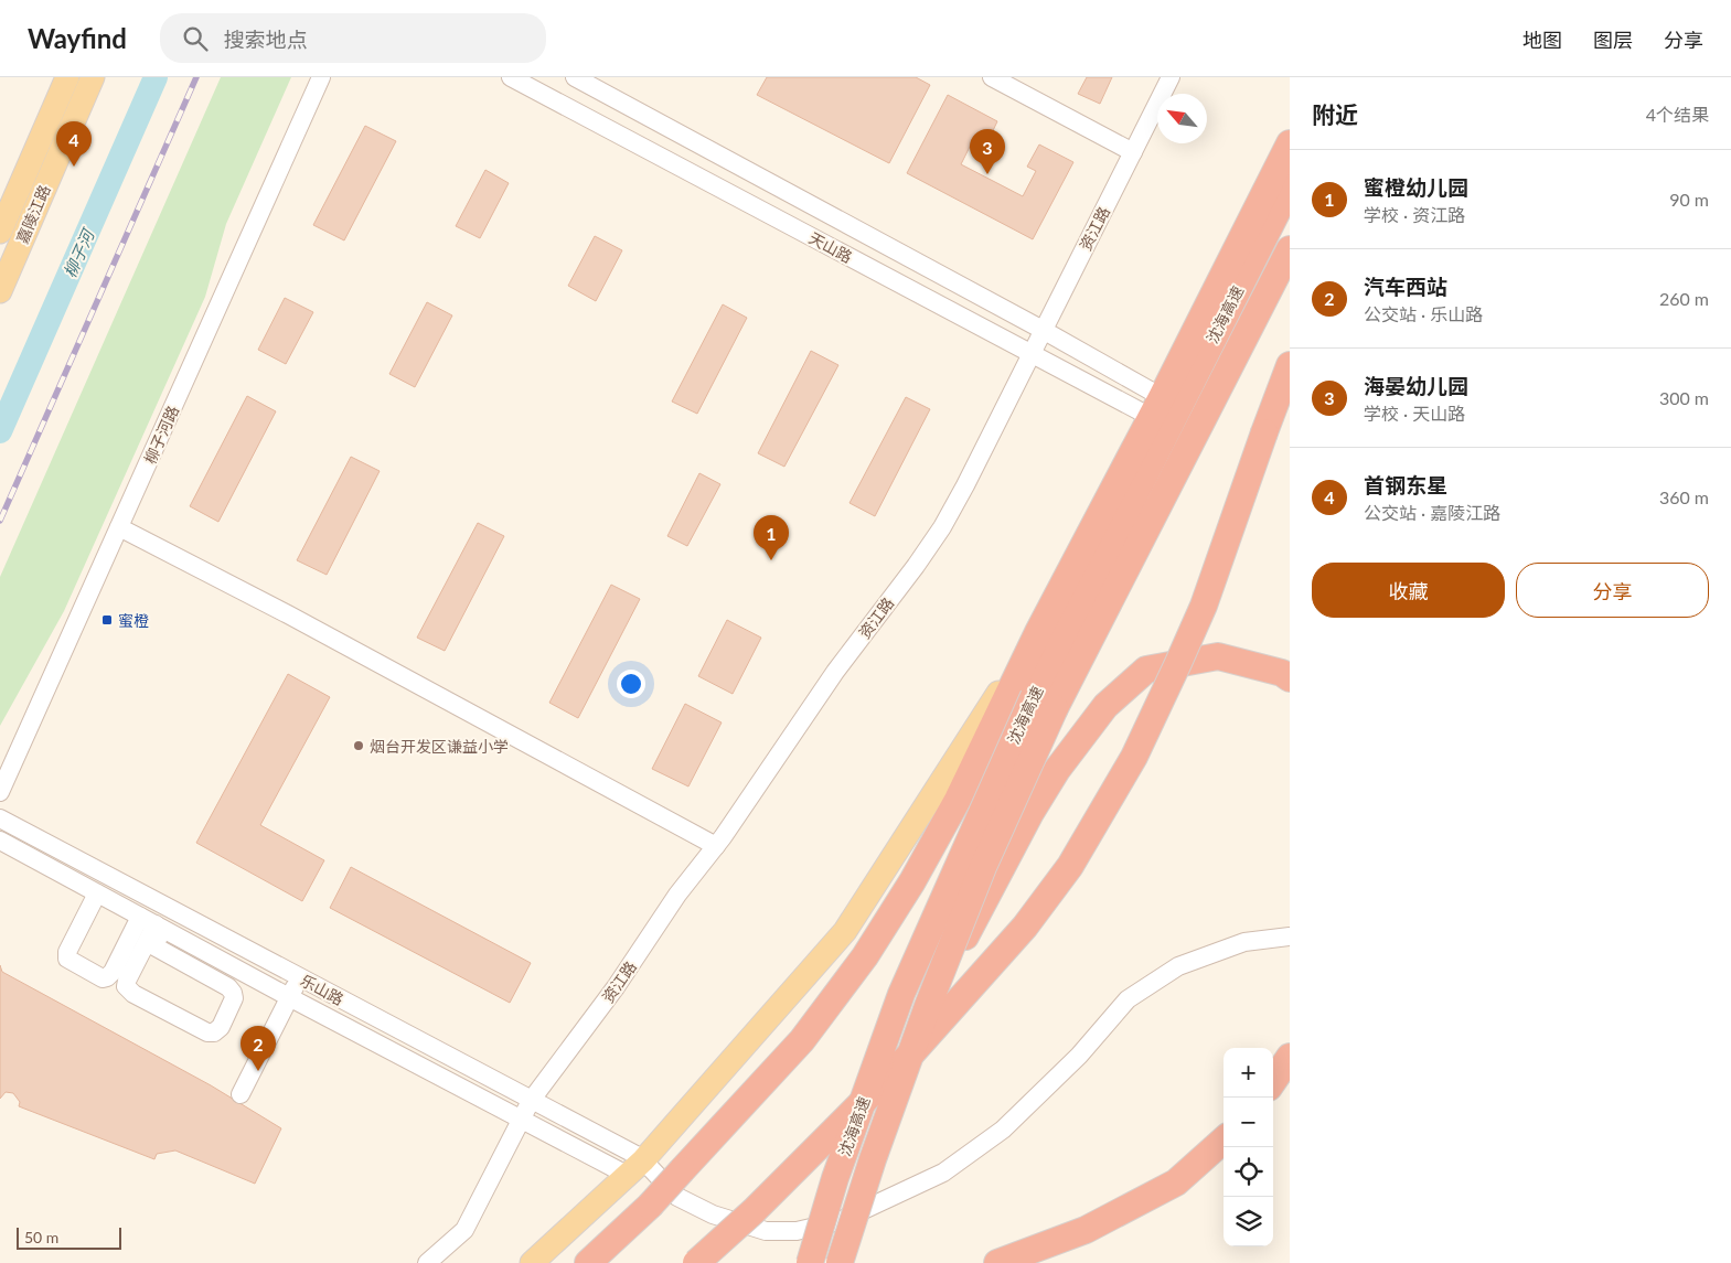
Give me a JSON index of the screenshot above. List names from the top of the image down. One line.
{"streets":{"highway":["沈海高速"],"main road":["嘉陵江路"],"street":["资江路","天山路","柳子河路","乐山路"]},"crossings":[["资江路","天山路"],["资江路","乐山路"]],"water":["柳子河"],"places":{"transit":["蜜橙"],"other":["烟台开发区谦益小学"]},"scale_bar":"50 m","north":"top left","page":{"header":"Wayfind","search":"搜索地点","nav":["地图","图层","分享"],"heading":["附近","4个结果"],"pins":["4","3","1","2"],"list":[{"mark":"1","name":"蜜橙幼儿园","note":"学校 · 资江路","value":"90 m"},{"mark":"2","name":"汽车西站","note":"公交站 · 乐山路","value":"260 m"},{"mark":"3","name":"海晏幼儿园","note":"学校 · 天山路","value":"300 m"},{"mark":"4","name":"首钢东星","note":"公交站 · 嘉陵江路","value":"360 m"}],"buttons":["收藏","分享"],"map_buttons":["+","−"],"scale":"50 m"}}
